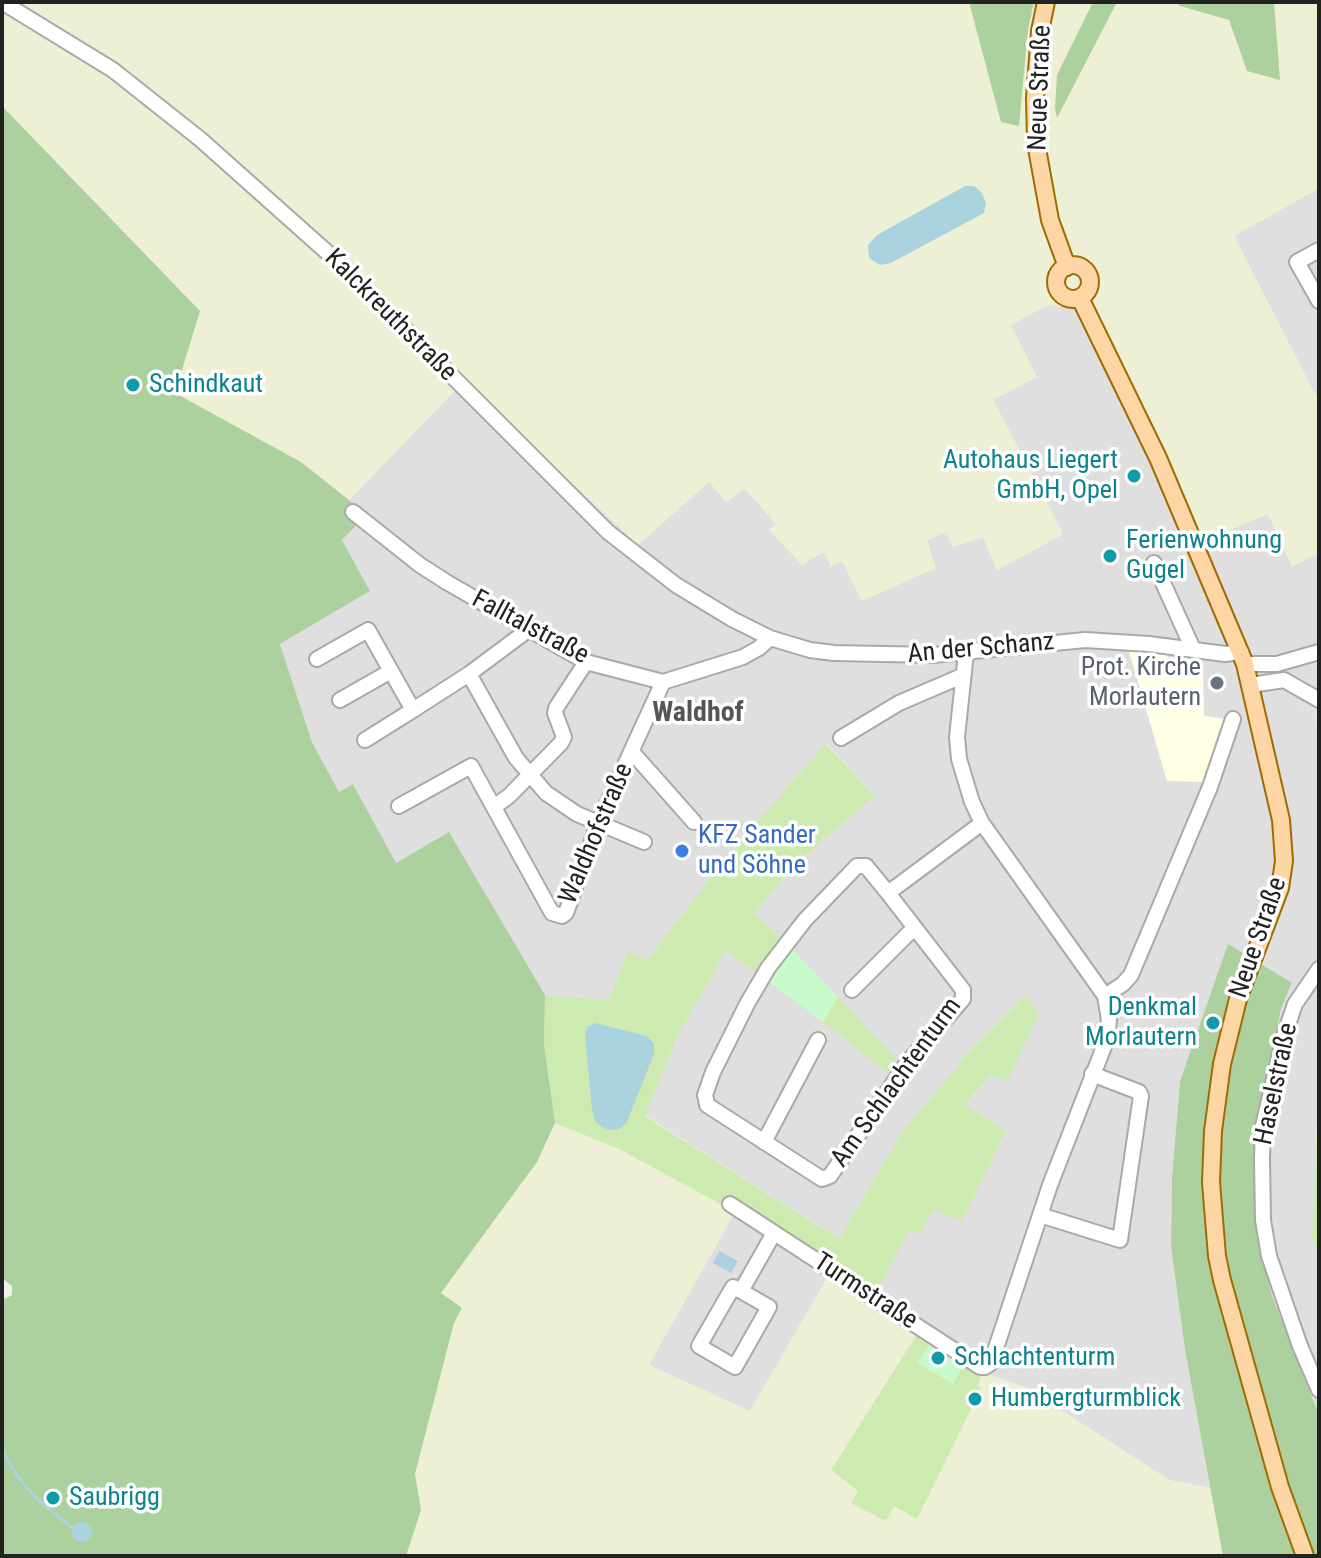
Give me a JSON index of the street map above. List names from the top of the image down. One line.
{"streets":{"main road":["Neue Straße"],"street":["Kalckreuthstraße","Falltalstraße","An der Schanz","Waldhofstraße","Am Schlachtenturm","Haselstraße","Turmstraße"]},"crossings":[["Neue Straße","An der Schanz"],["Kalckreuthstraße","An der Schanz"],["Falltalstraße","Waldhofstraße"]],"districts":["Waldhof"],"places":["Schindkaut","Autohaus Liegert GmbH, Opel","Ferienwohnung Gugel","Prot. Kirche Morlautern","KFZ Sander und Söhne","Denkmal Morlautern","Schlachtenturm","Humbergturmblick","Saubrigg"]}
